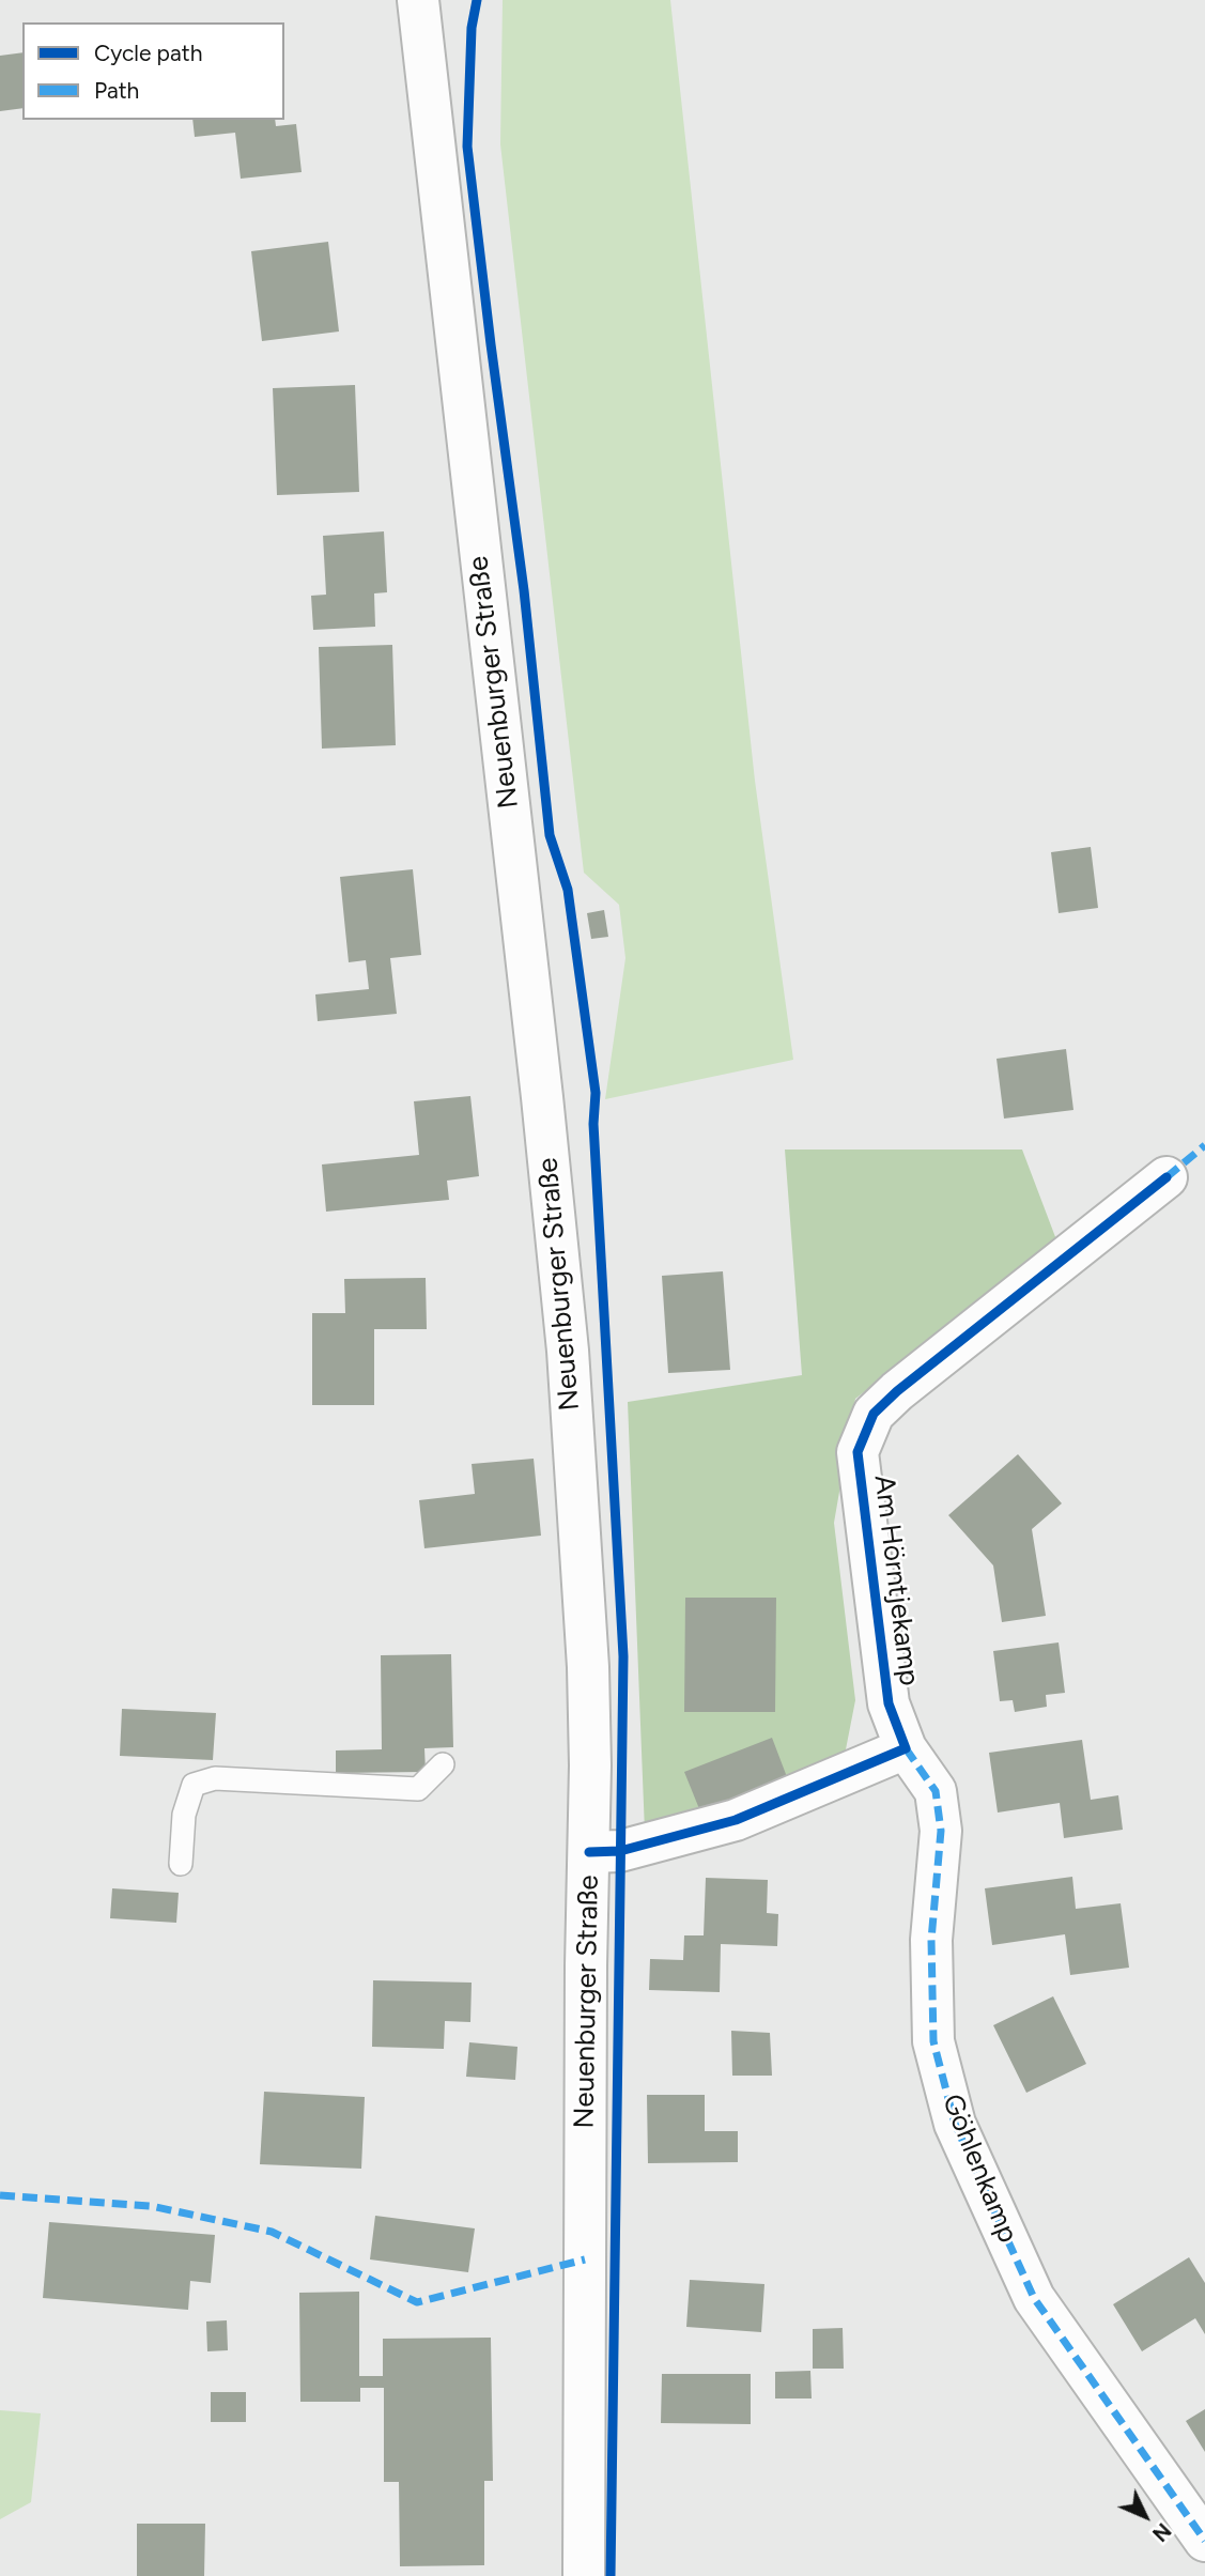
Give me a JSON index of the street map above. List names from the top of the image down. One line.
{"streets":{"main road":["Neuenburger Straße","Am Hörntjekamp","Göhlenkamp"]},"crossings":[["Am Hörntjekamp","Göhlenkamp"]],"legend":["Cycle path","Path"],"north":"bottom right"}
